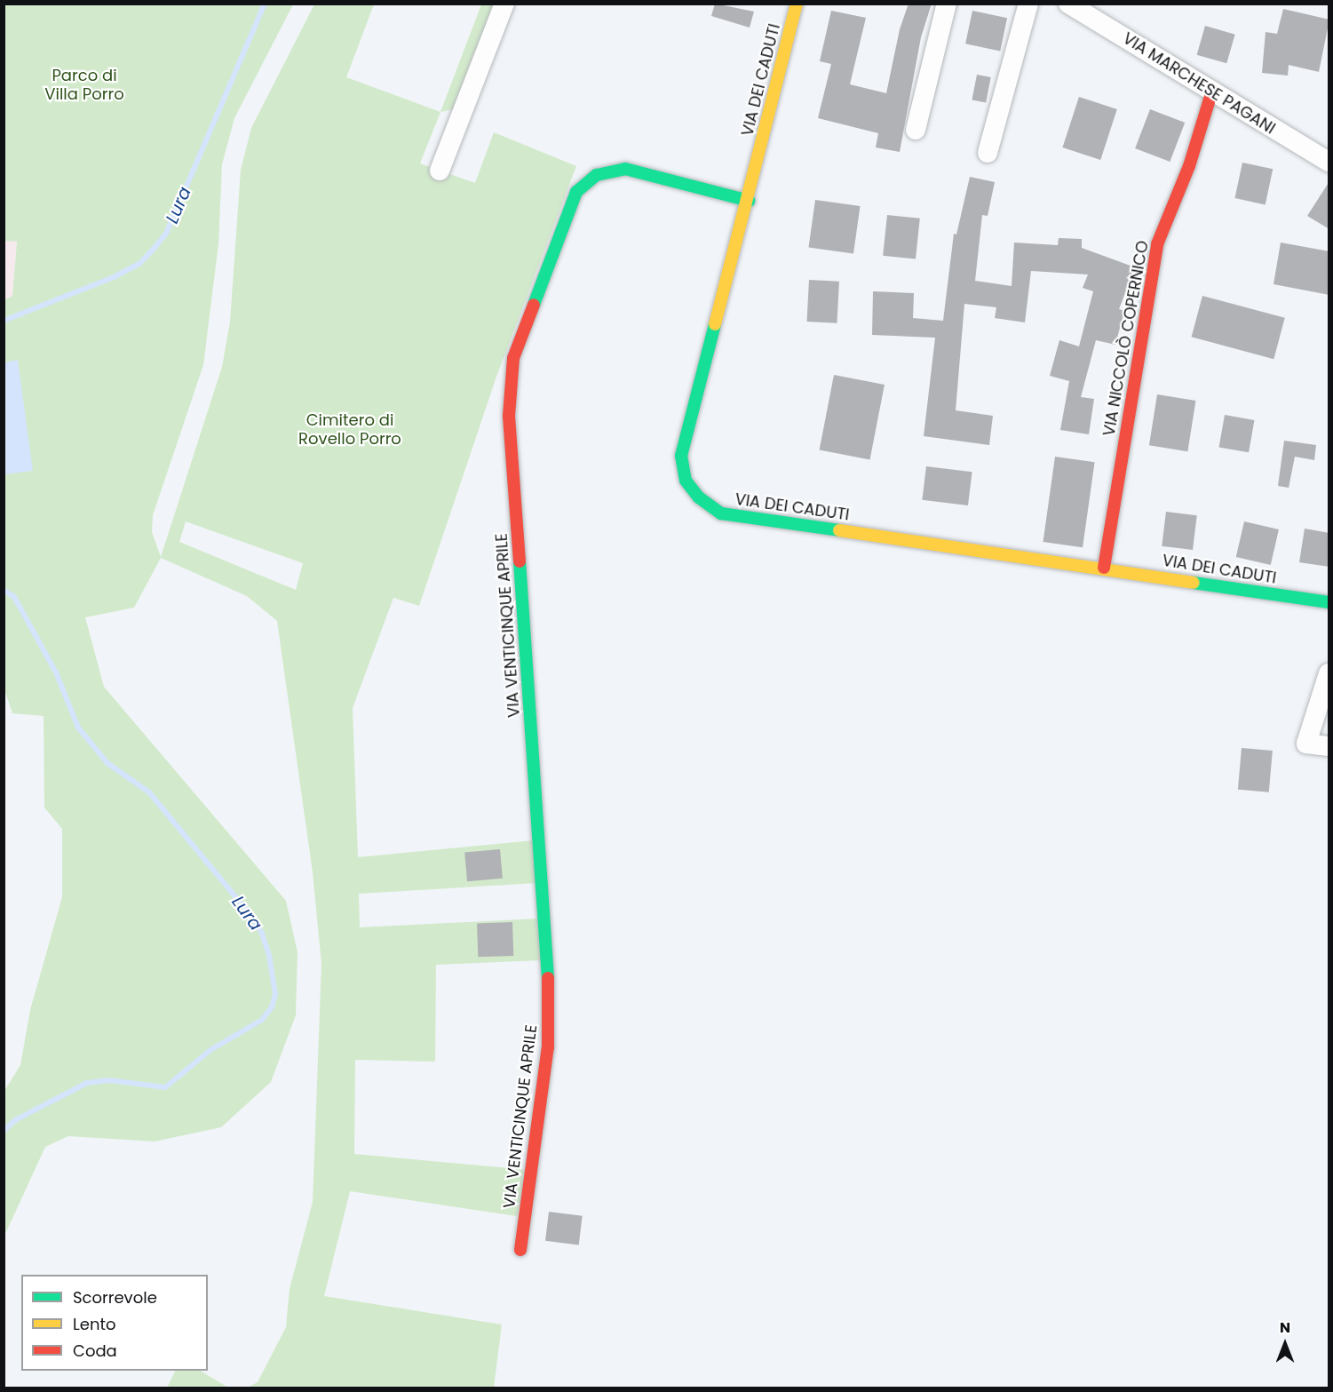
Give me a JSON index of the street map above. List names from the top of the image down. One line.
{"streets":{"street":["VIA DEI CADUTI","VIA MARCHESE PAGANI","VIA NICCOLÒ COPERNICO","VIA VENTICINQUE APRILE"]},"crossings":[["VIA DEI CADUTI","VIA NICCOLÒ COPERNICO"],["VIA DEI CADUTI","VIA VENTICINQUE APRILE"],["VIA MARCHESE PAGANI","VIA NICCOLÒ COPERNICO"]],"water":["Lura"],"parks":["Parco di Villa Porro","Cimitero di Rovello Porro"],"legend":["Scorrevole","Lento","Coda"],"north":"top"}
